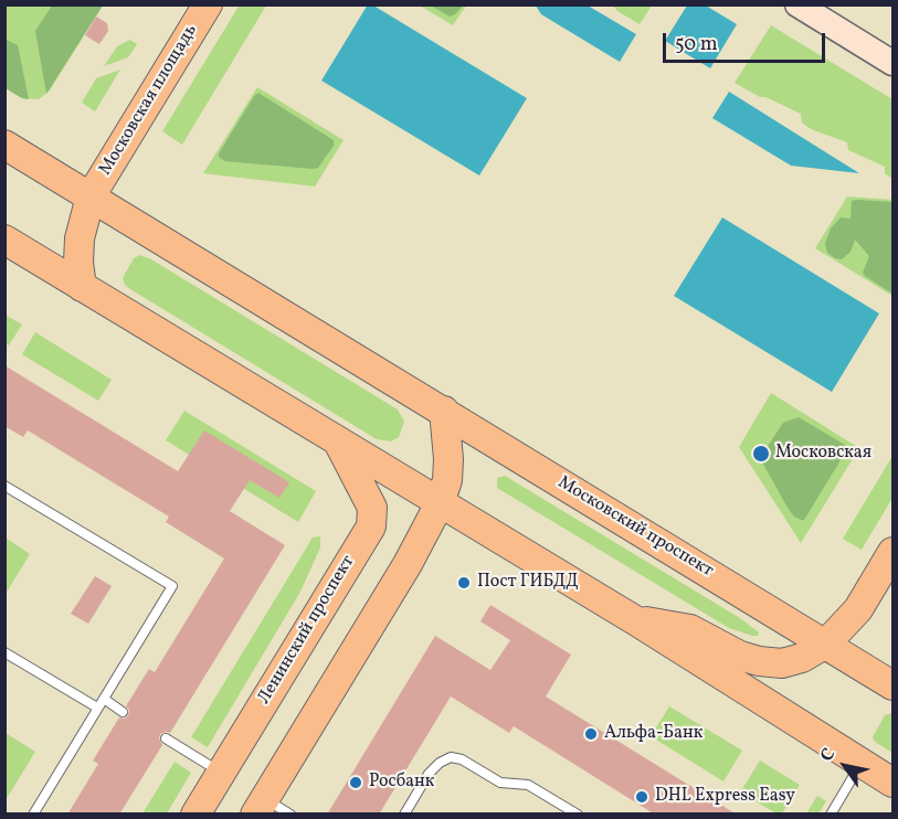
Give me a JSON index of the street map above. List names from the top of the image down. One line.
{"streets":{"main road":["Московская площадь","Московский проспект","Ленинский проспект"]},"crossings":[["Московская площадь","Московский проспект"]],"places":["Московская","Пост ГИБДД","Альфа-Банк","Росбанк","DHL Express Easy"],"scale_bar":"50 m","north":"top left"}
